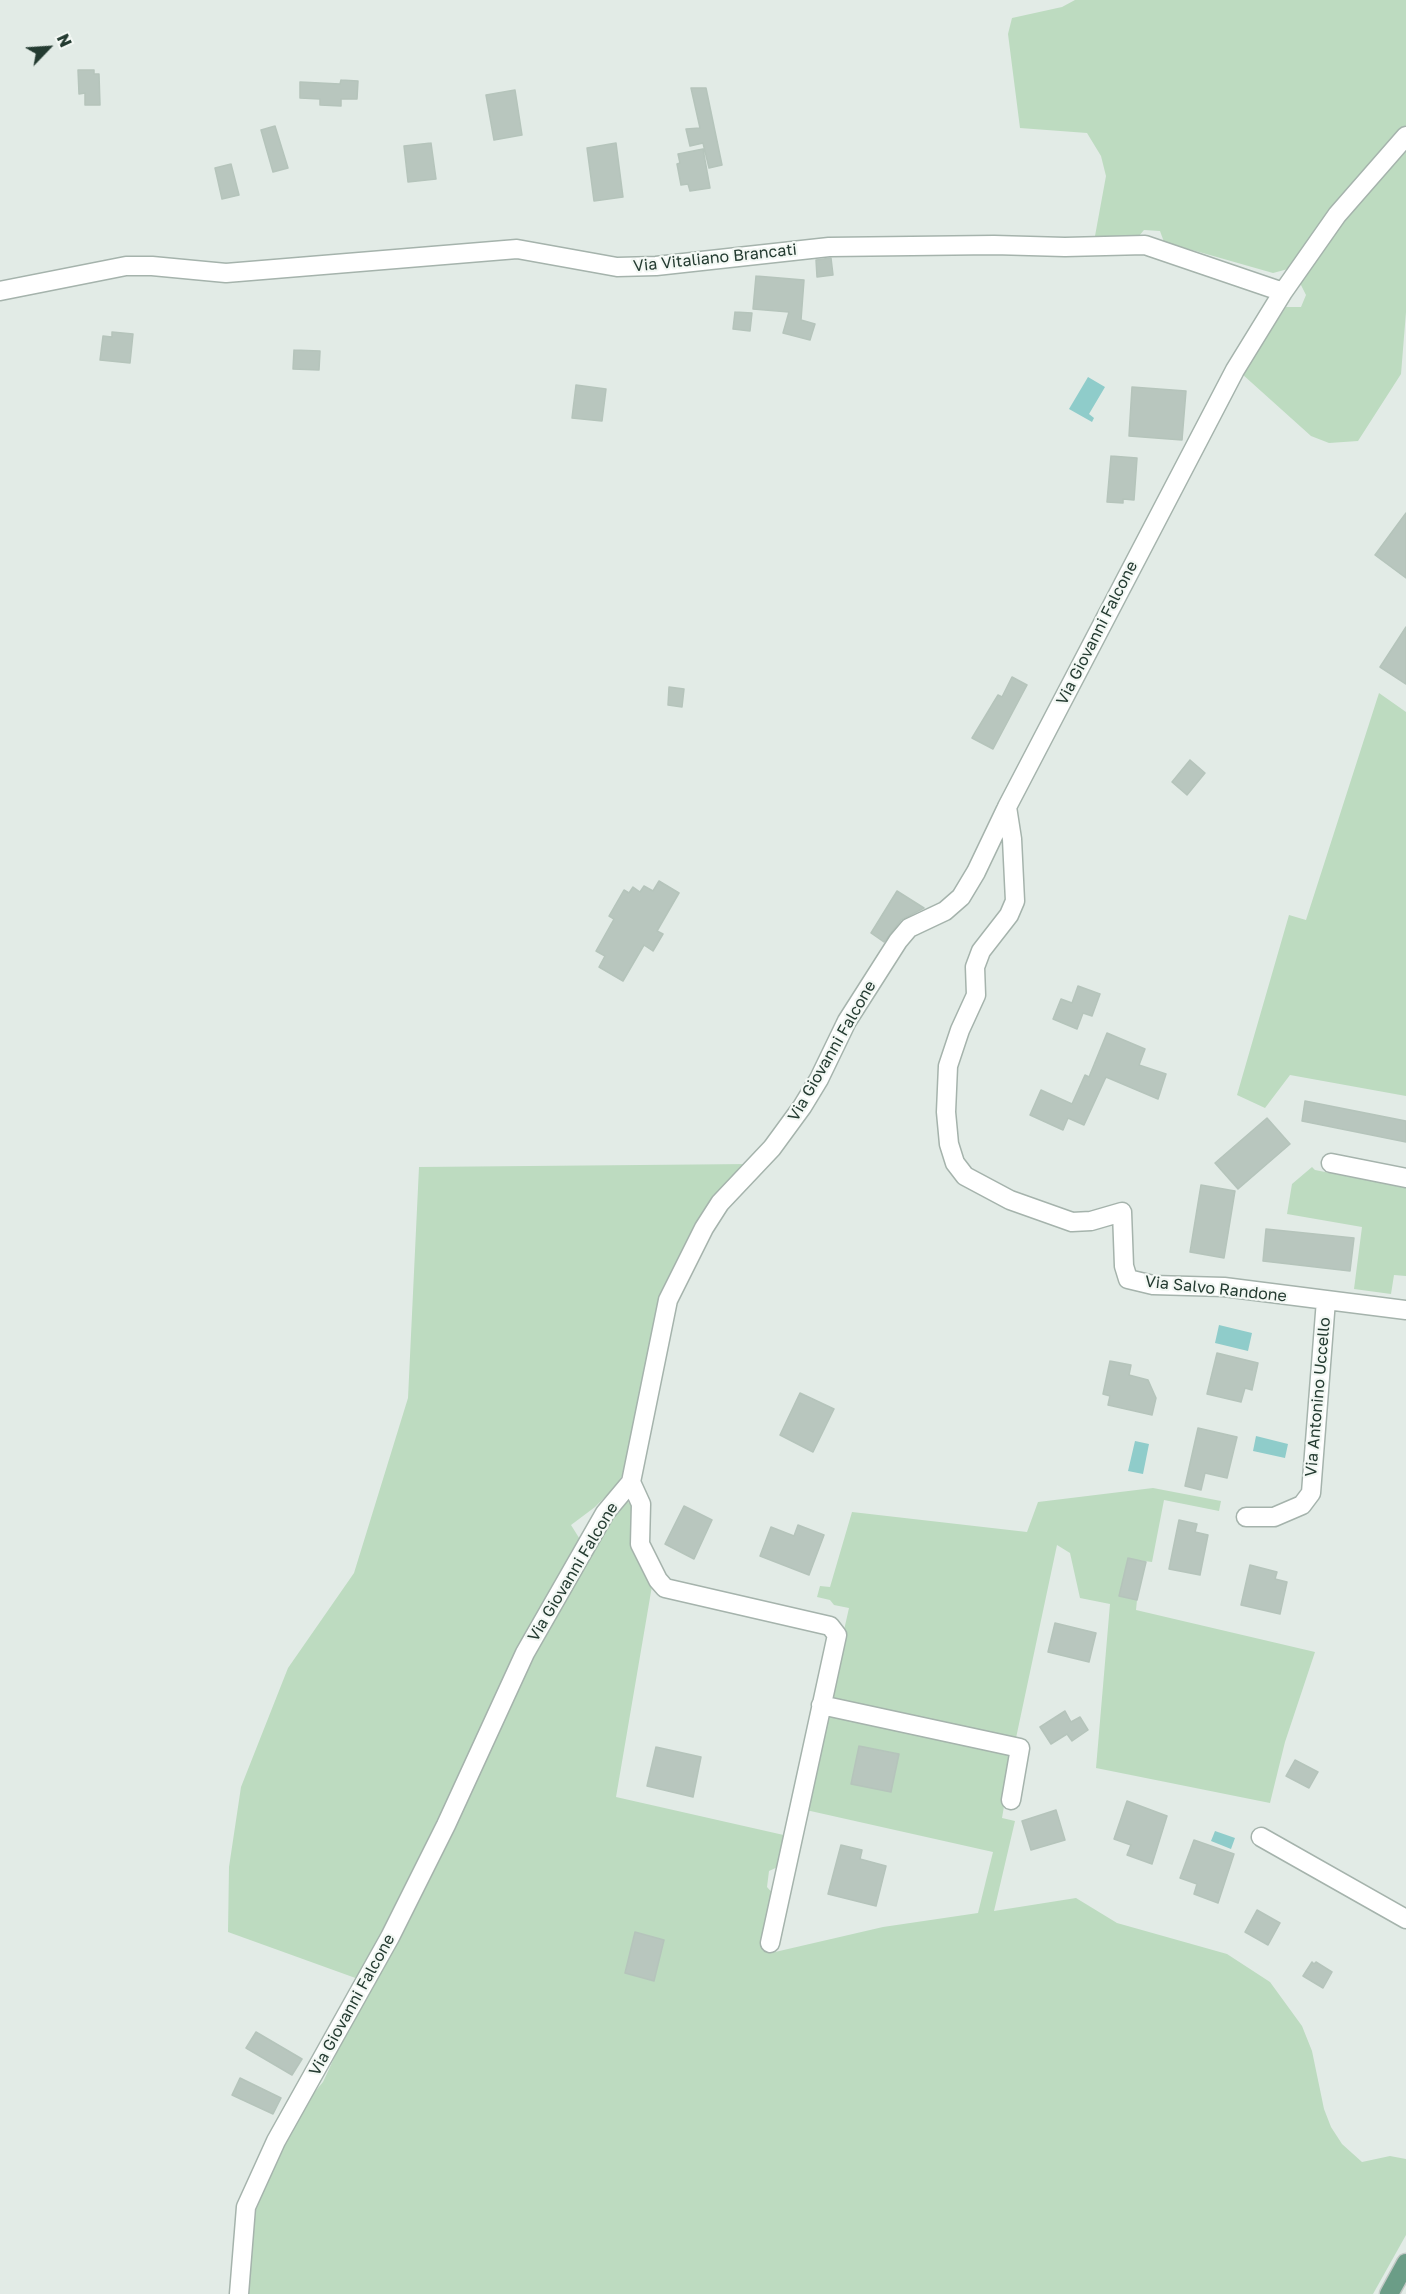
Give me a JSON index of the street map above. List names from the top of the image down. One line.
{"streets":{"street":["Via Vitaliano Brancati","Via Giovanni Falcone","Via Salvo Randone","Via Antonino Uccello"]},"crossings":[["Via Vitaliano Brancati","Via Giovanni Falcone"],["Via Giovanni Falcone","Via Salvo Randone"],["Via Salvo Randone","Via Antonino Uccello"]],"north":"top right"}
